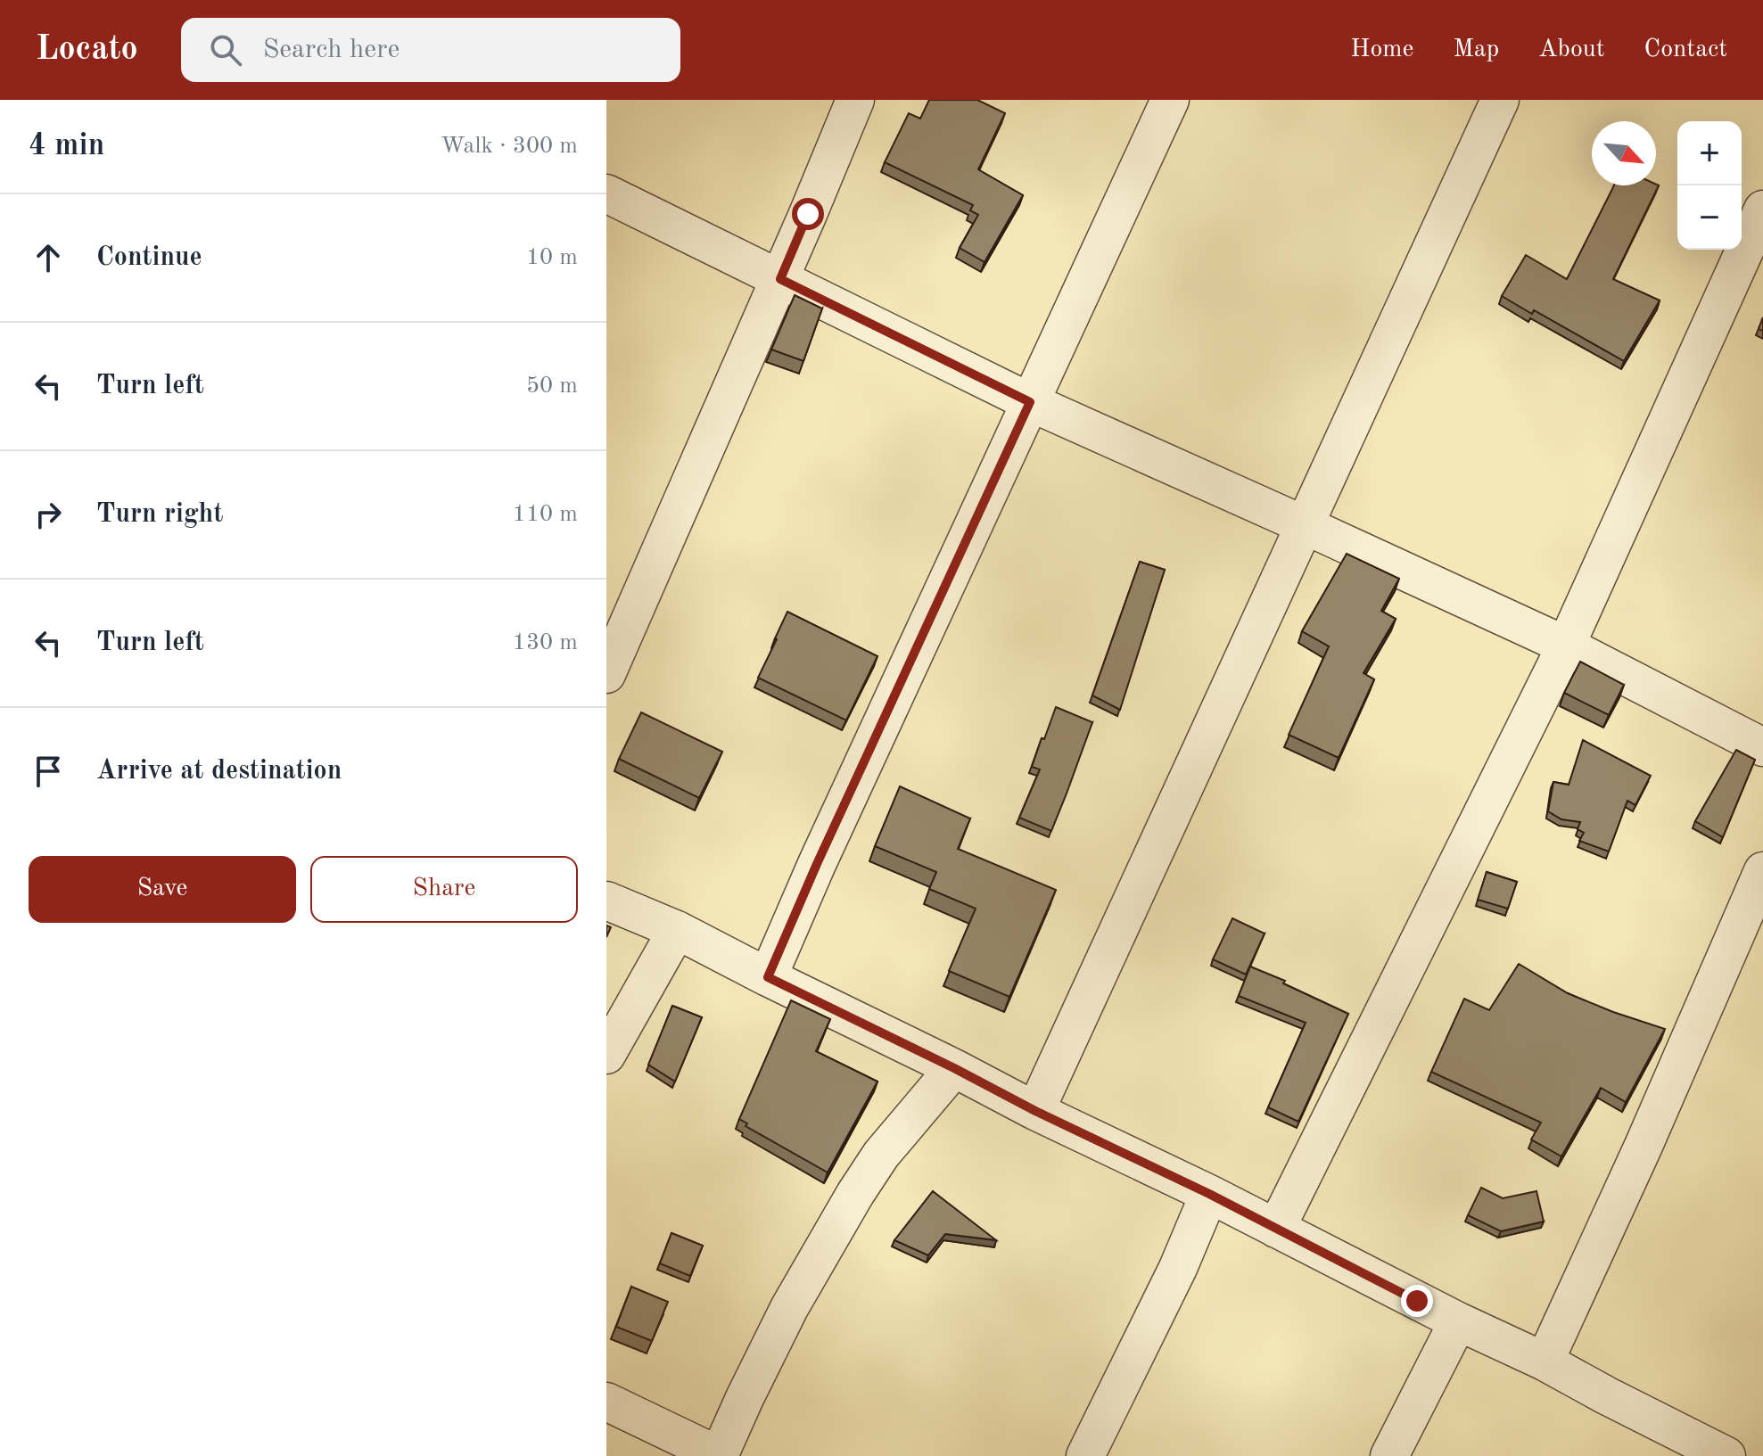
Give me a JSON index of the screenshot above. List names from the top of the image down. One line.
{"north":"bottom right","page":{"header":"Locato","search":"Search here","nav":["Home","Map","About","Contact"],"heading":["4 min","Walk · 300 m"],"map_buttons":["+","−"],"list":[["Continue","10 m"],["Turn left","50 m"],["Turn right","110 m"],["Turn left","130 m"],"Arrive at destination"],"buttons":["Save","Share"]}}
